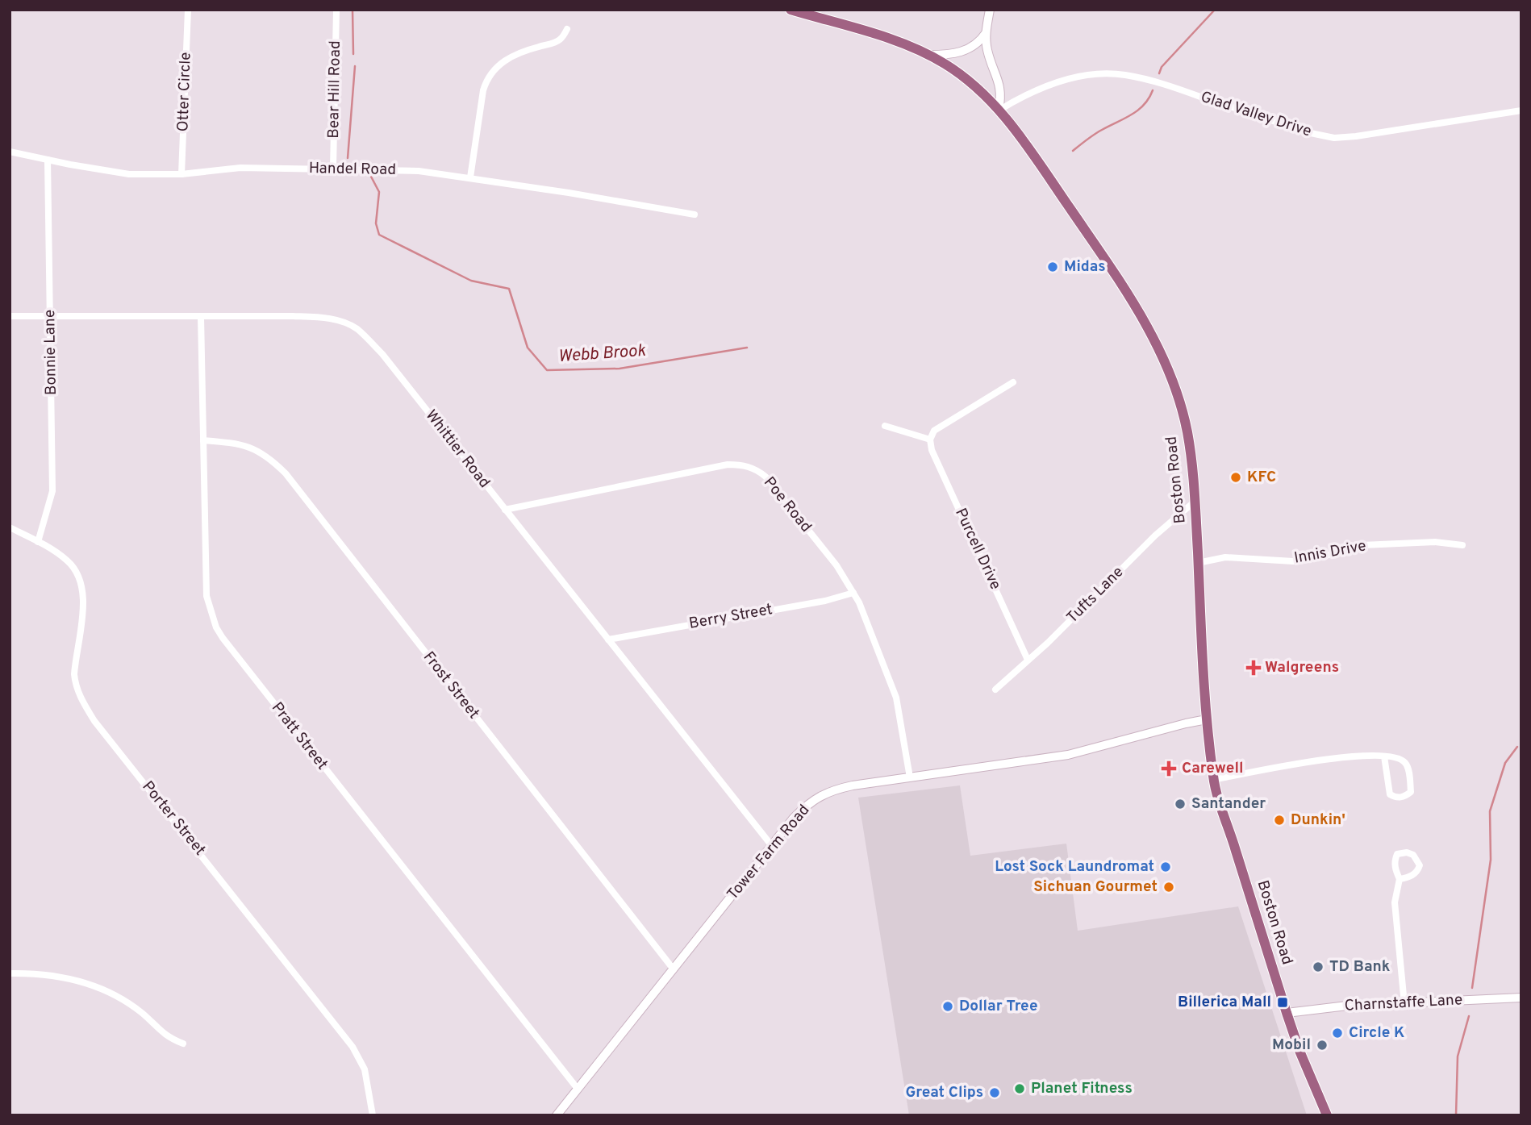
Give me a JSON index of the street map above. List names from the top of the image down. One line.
{"streets":{"main road":["Boston Road"],"street":["Bear Hill Road","Otter Circle","Glad Valley Drive","Handel Road","Bonnie Lane","Whittier Road","Poe Road","Purcell Drive","Innis Drive","Tufts Lane","Berry Street","Frost Street","Pratt Street","Porter Street","Tower Farm Road","Charnstaffe Lane"]},"crossings":[["Bear Hill Road","Handel Road"],["Otter Circle","Handel Road"],["Glad Valley Drive","Boston Road"],["Handel Road","Bonnie Lane"],["Bonnie Lane","Whittier Road"],["Bonnie Lane","Porter Street"],["Whittier Road","Poe Road"],["Whittier Road","Berry Street"],["Whittier Road","Pratt Street"],["Whittier Road","Tower Farm Road"],["Boston Road","Innis Drive"],["Boston Road","Tufts Lane"],["Boston Road","Tower Farm Road"],["Boston Road","Charnstaffe Lane"],["Poe Road","Berry Street"],["Poe Road","Tower Farm Road"],["Purcell Drive","Tufts Lane"],["Frost Street","Pratt Street"],["Frost Street","Tower Farm Road"],["Pratt Street","Tower Farm Road"]],"water":["Webb Brook"],"places":{"other":["Midas","KFC","Santander","Dunkin'","Lost Sock Laundromat","Sichuan Gourmet","TD Bank","Dollar Tree","Circle K","Mobil","Planet Fitness","Great Clips"],"health":["Walgreens","Carewell"],"transit":["Billerica Mall"]}}
